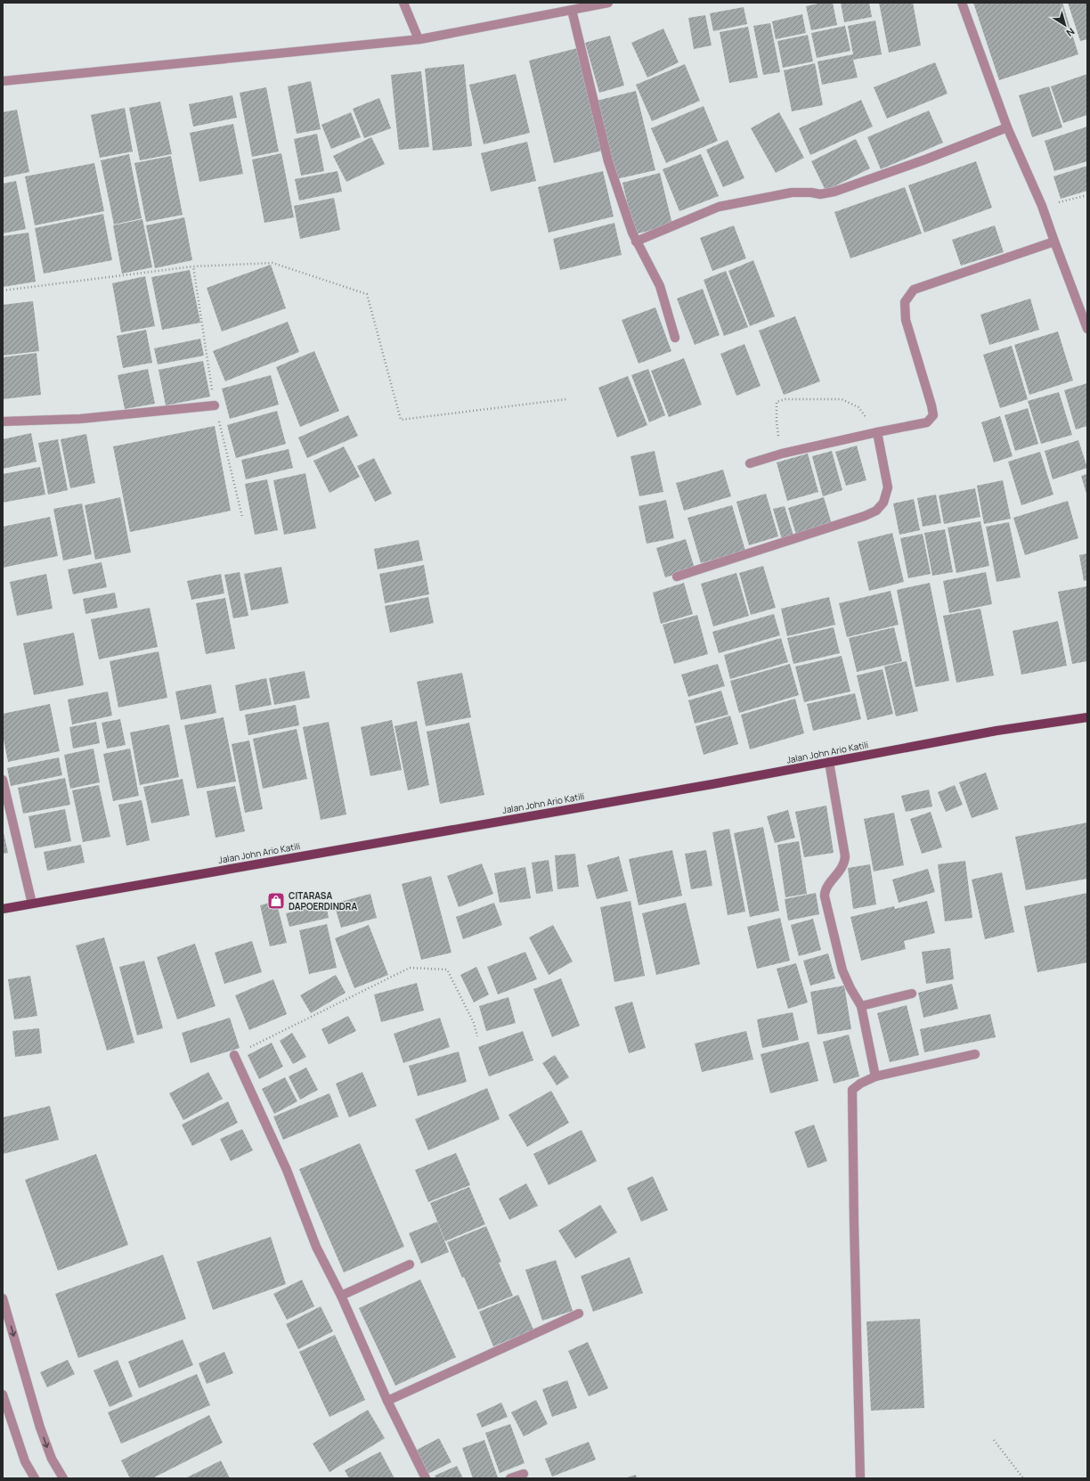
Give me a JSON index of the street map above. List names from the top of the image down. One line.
{"streets":{"main road":["Jalan John Ario Katili"]},"places":{"shop":["CITARASA DAPOERDINDRA"]},"north":"bottom right"}
